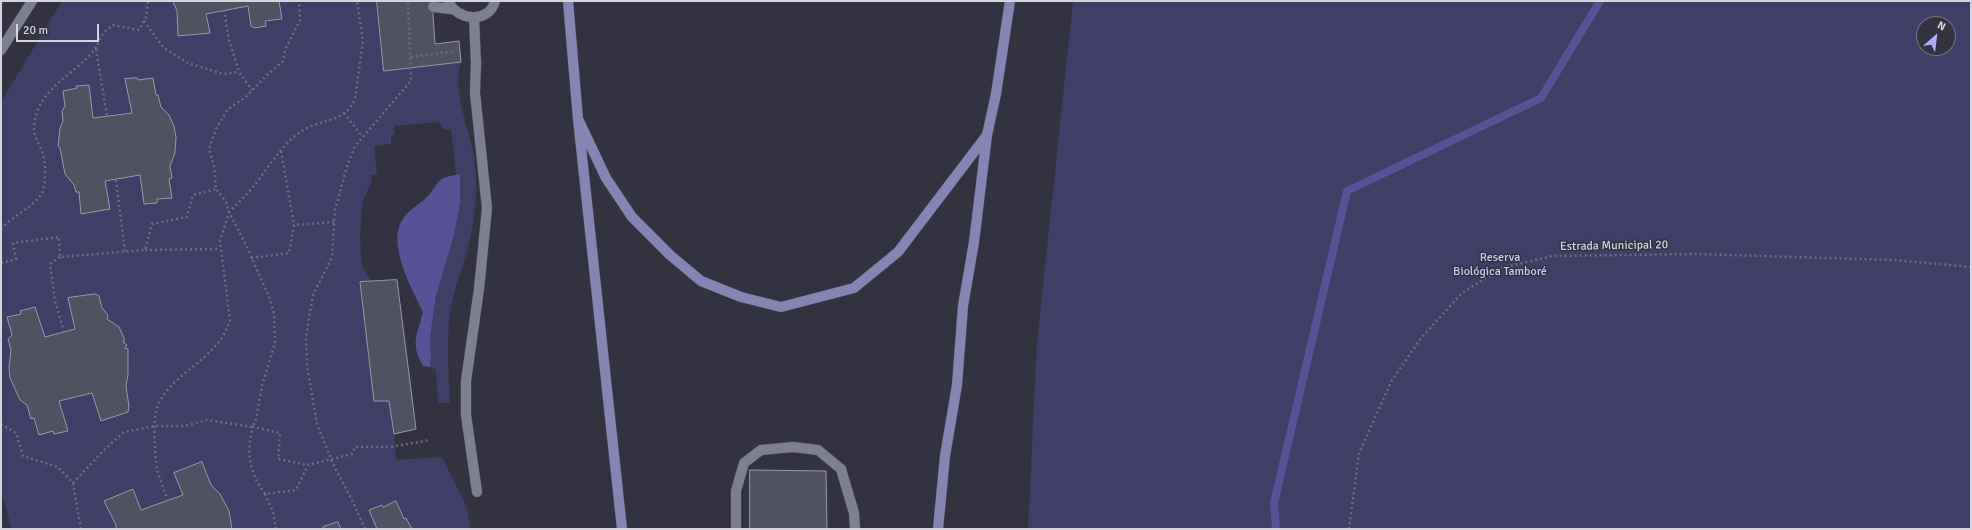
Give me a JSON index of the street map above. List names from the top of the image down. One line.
{"streets":{"path":["Estrada Municipal 20"]},"parks":["Reserva Biológica Tamboré"],"scale_bar":"20 m","north":"top right"}
